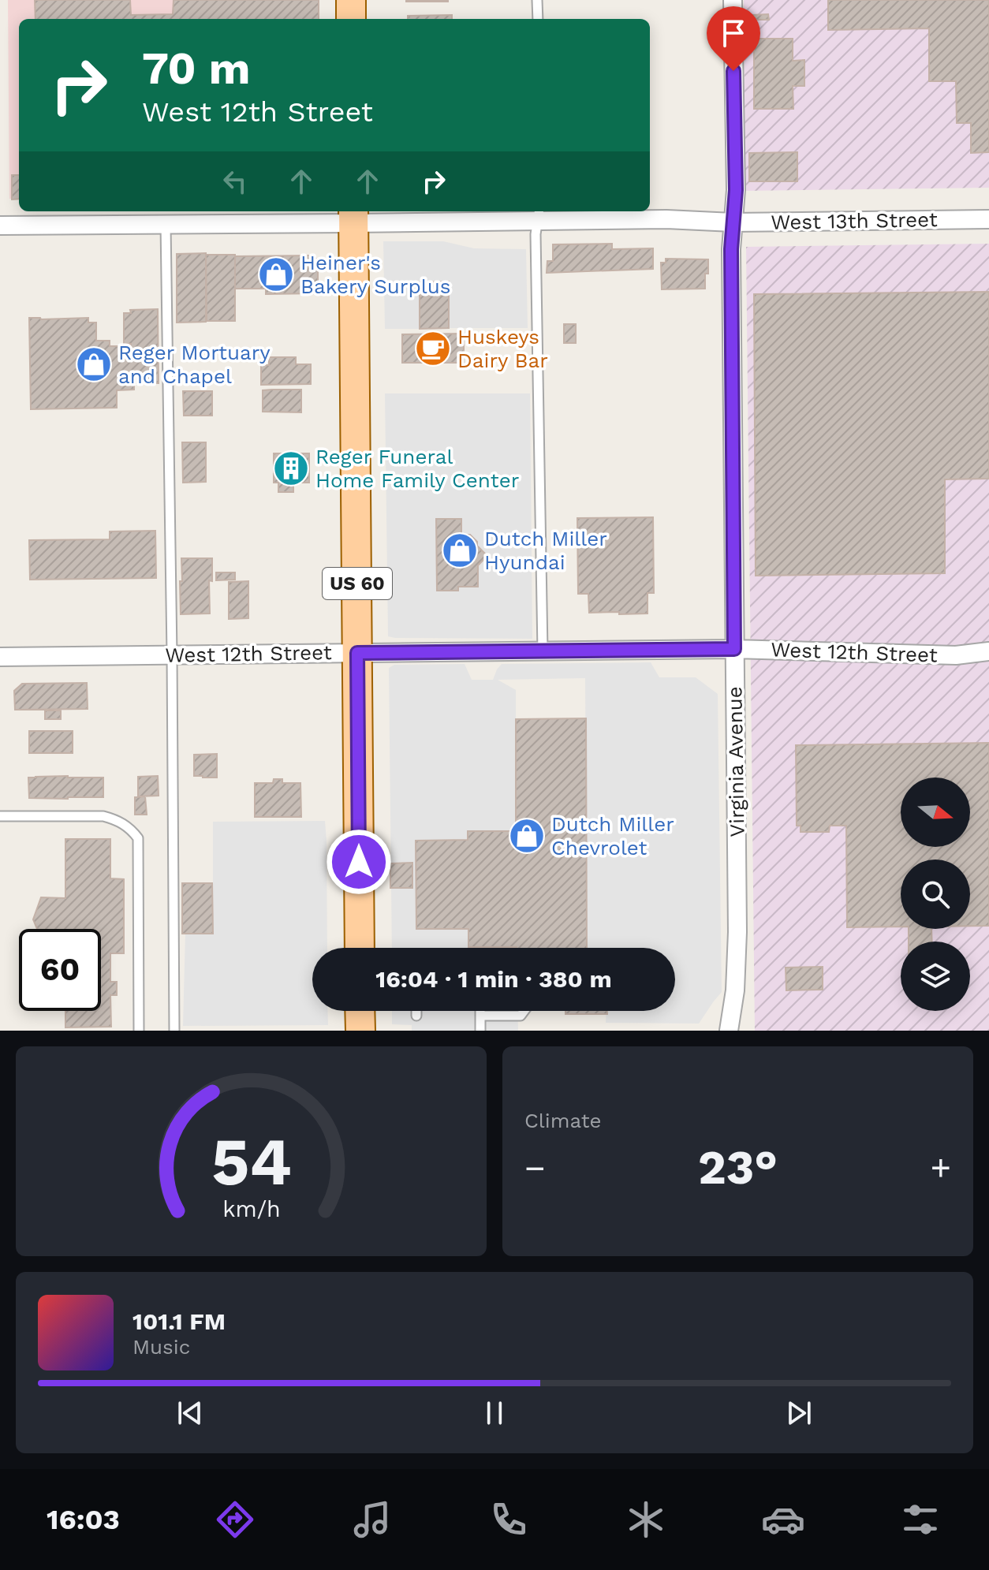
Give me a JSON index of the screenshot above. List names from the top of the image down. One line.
{"streets":{"main road":["US 60"],"street":["West 13th Street","West 12th Street","Virginia Avenue"]},"crossings":[["West 13th Street","US 60"],["West 13th Street","Virginia Avenue"],["US 60","West 12th Street"],["West 12th Street","Virginia Avenue"]],"places":{"shop":["Heiner's Bakery Surplus","Reger Mortuary and Chapel","Dutch Miller Hyundai","Dutch Miller Chevrolet"],"cafe":["Huskeys Dairy Bar"],"building":["Reger Funeral Home Family Center"]},"north":"right","page":{"turn":["70 m","West 12th Street"],"limit":"60","trip":"16:04 · 1 min · 380 m","tile":"Climate","heat":["−","23°","+"],"song":["101.1 FM","Music"],"tabs":"16:03","gauge":["54","km/h"]}}
